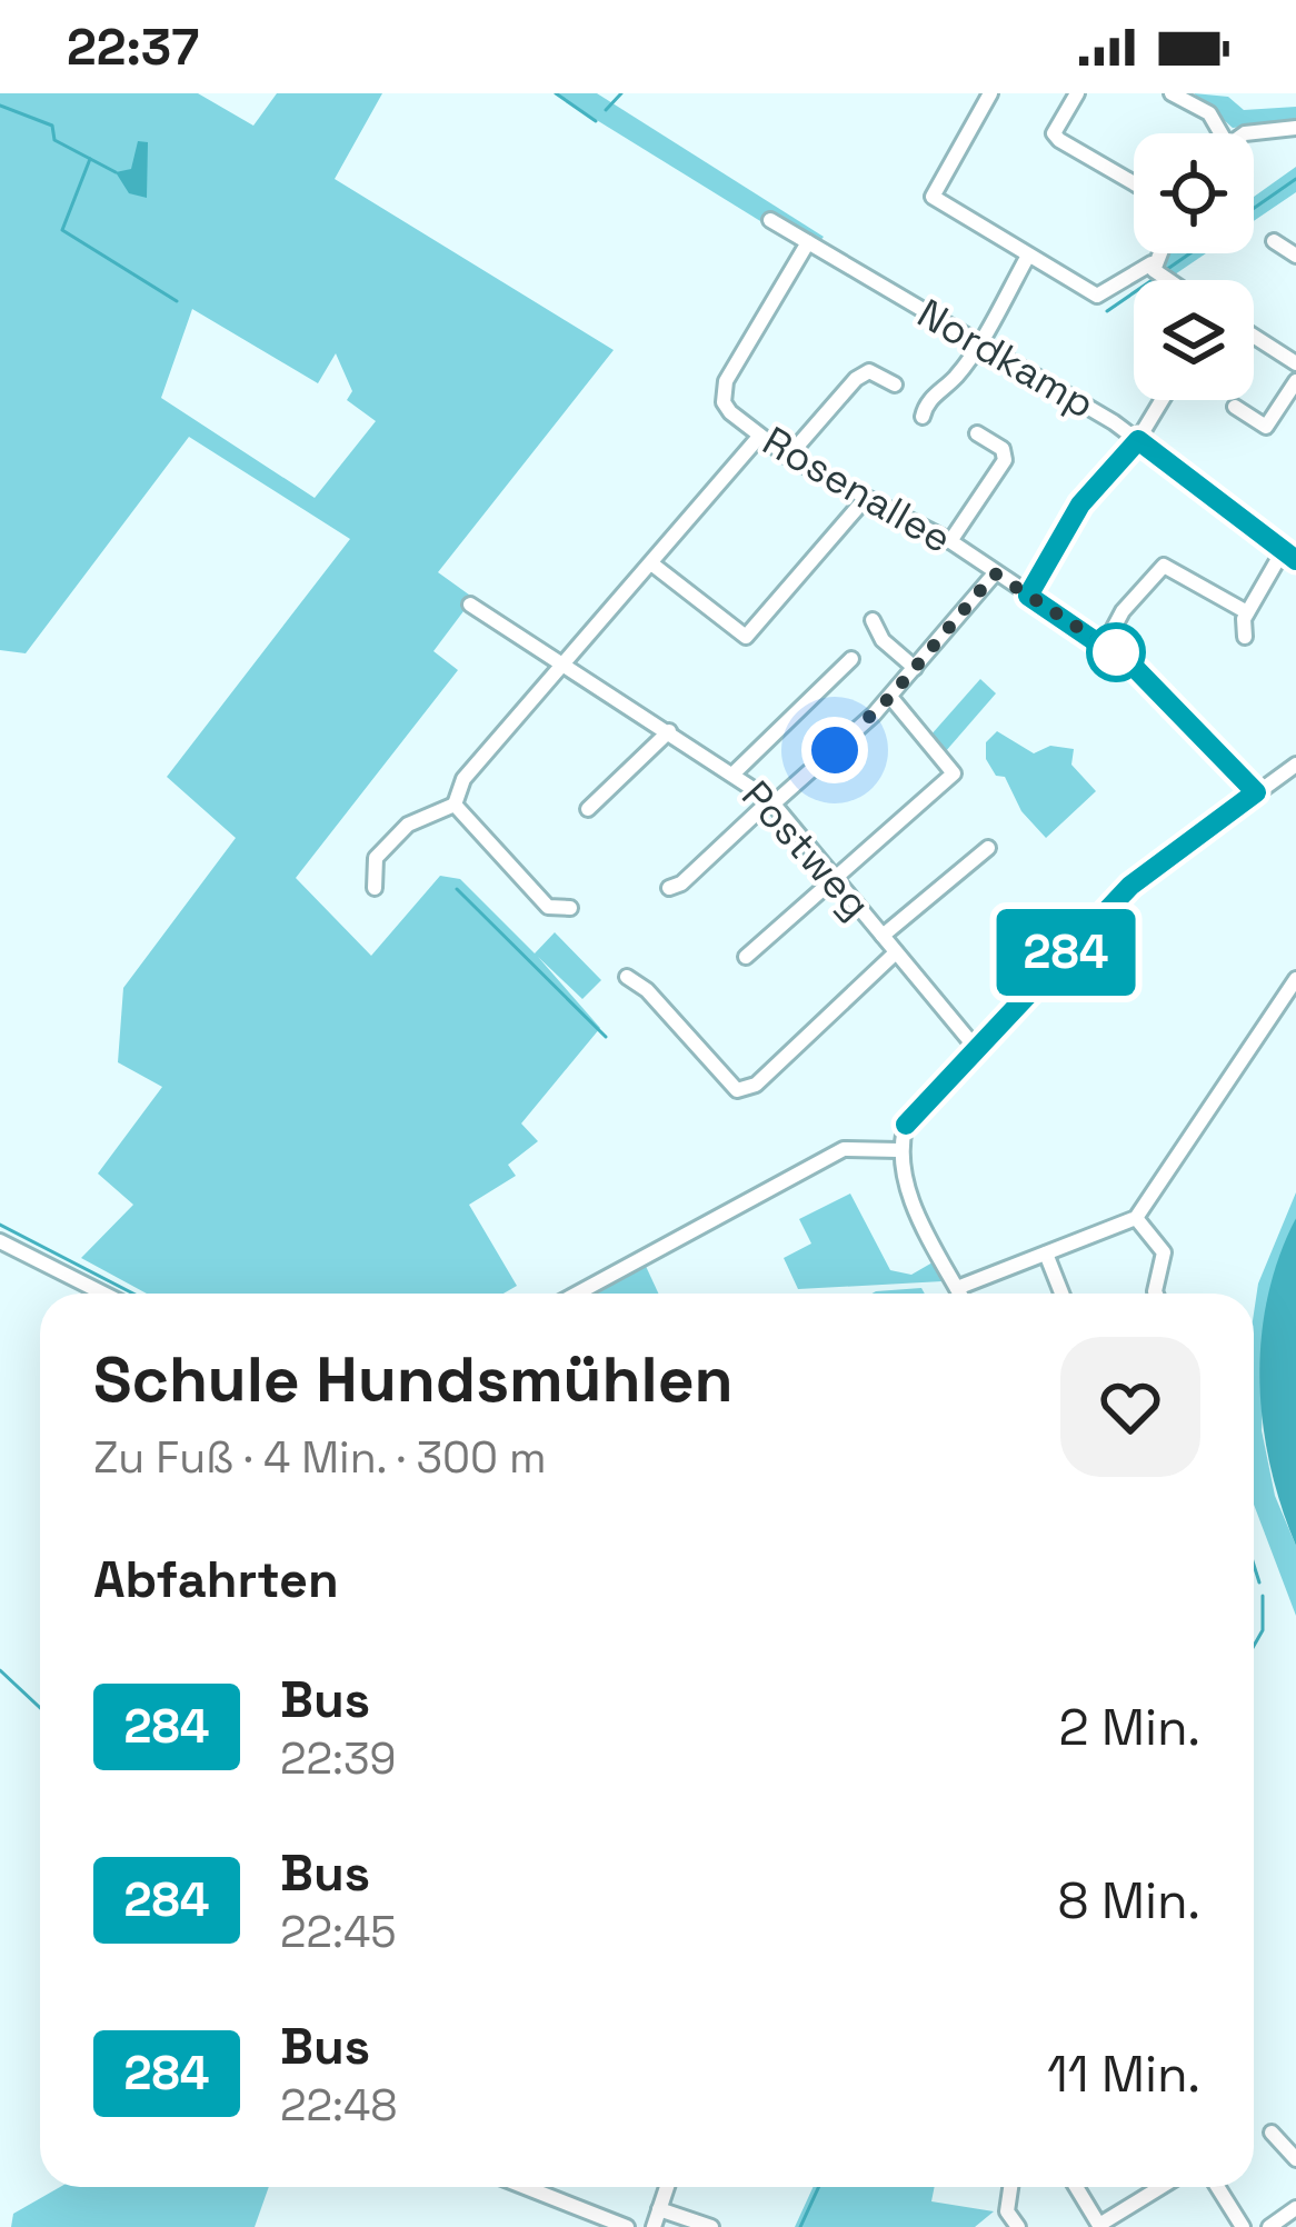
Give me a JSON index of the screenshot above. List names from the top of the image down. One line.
{"streets":{"street":["Nordkamp","Rosenallee","Postweg"]},"crossings":[["Nordkamp","Rosenallee"]],"lines":["bus line 284"],"page":{"status":"22:37","on_map":"284","heading":[["Schule Hundsmühlen","Zu Fuß · 4 Min. · 300 m"],"Abfahrten"],"list":[{"mark":"284","name":"Bus","note":"22:39","value":"2 Min."},{"mark":"284","name":"Bus","note":"22:45","value":"8 Min."},{"mark":"284","name":"Bus","note":"22:48","value":"11 Min."}]}}
